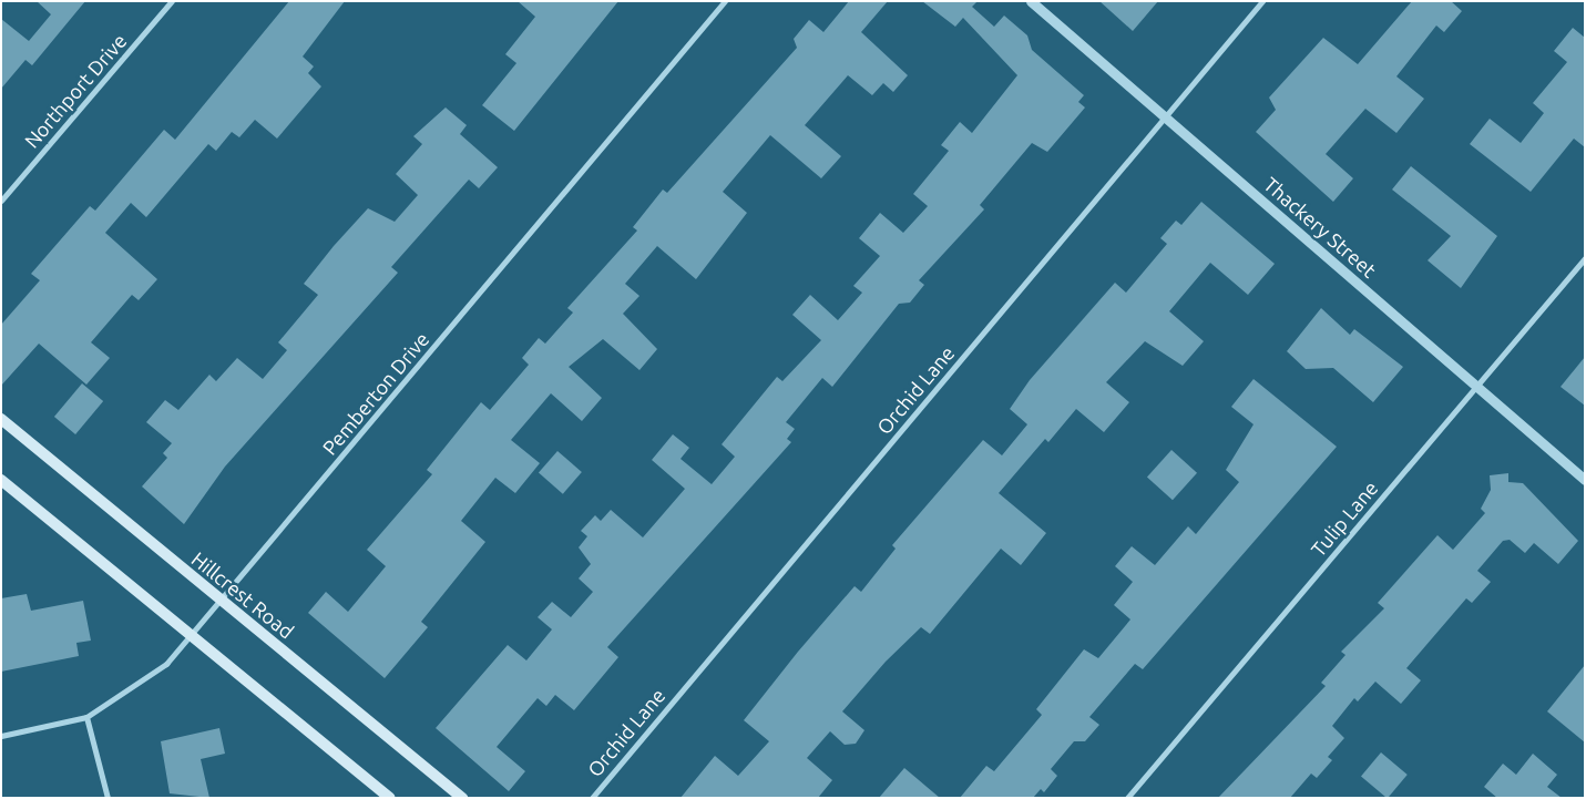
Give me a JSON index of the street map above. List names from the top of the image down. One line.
{"streets":{"main road":["Hillcrest Road"],"street":["Northport Drive","Thackery Street","Orchid Lane","Pemberton Drive","Tulip Lane"]},"crossings":[["Thackery Street","Orchid Lane"],["Thackery Street","Tulip Lane"],["Pemberton Drive","Hillcrest Road"]]}
